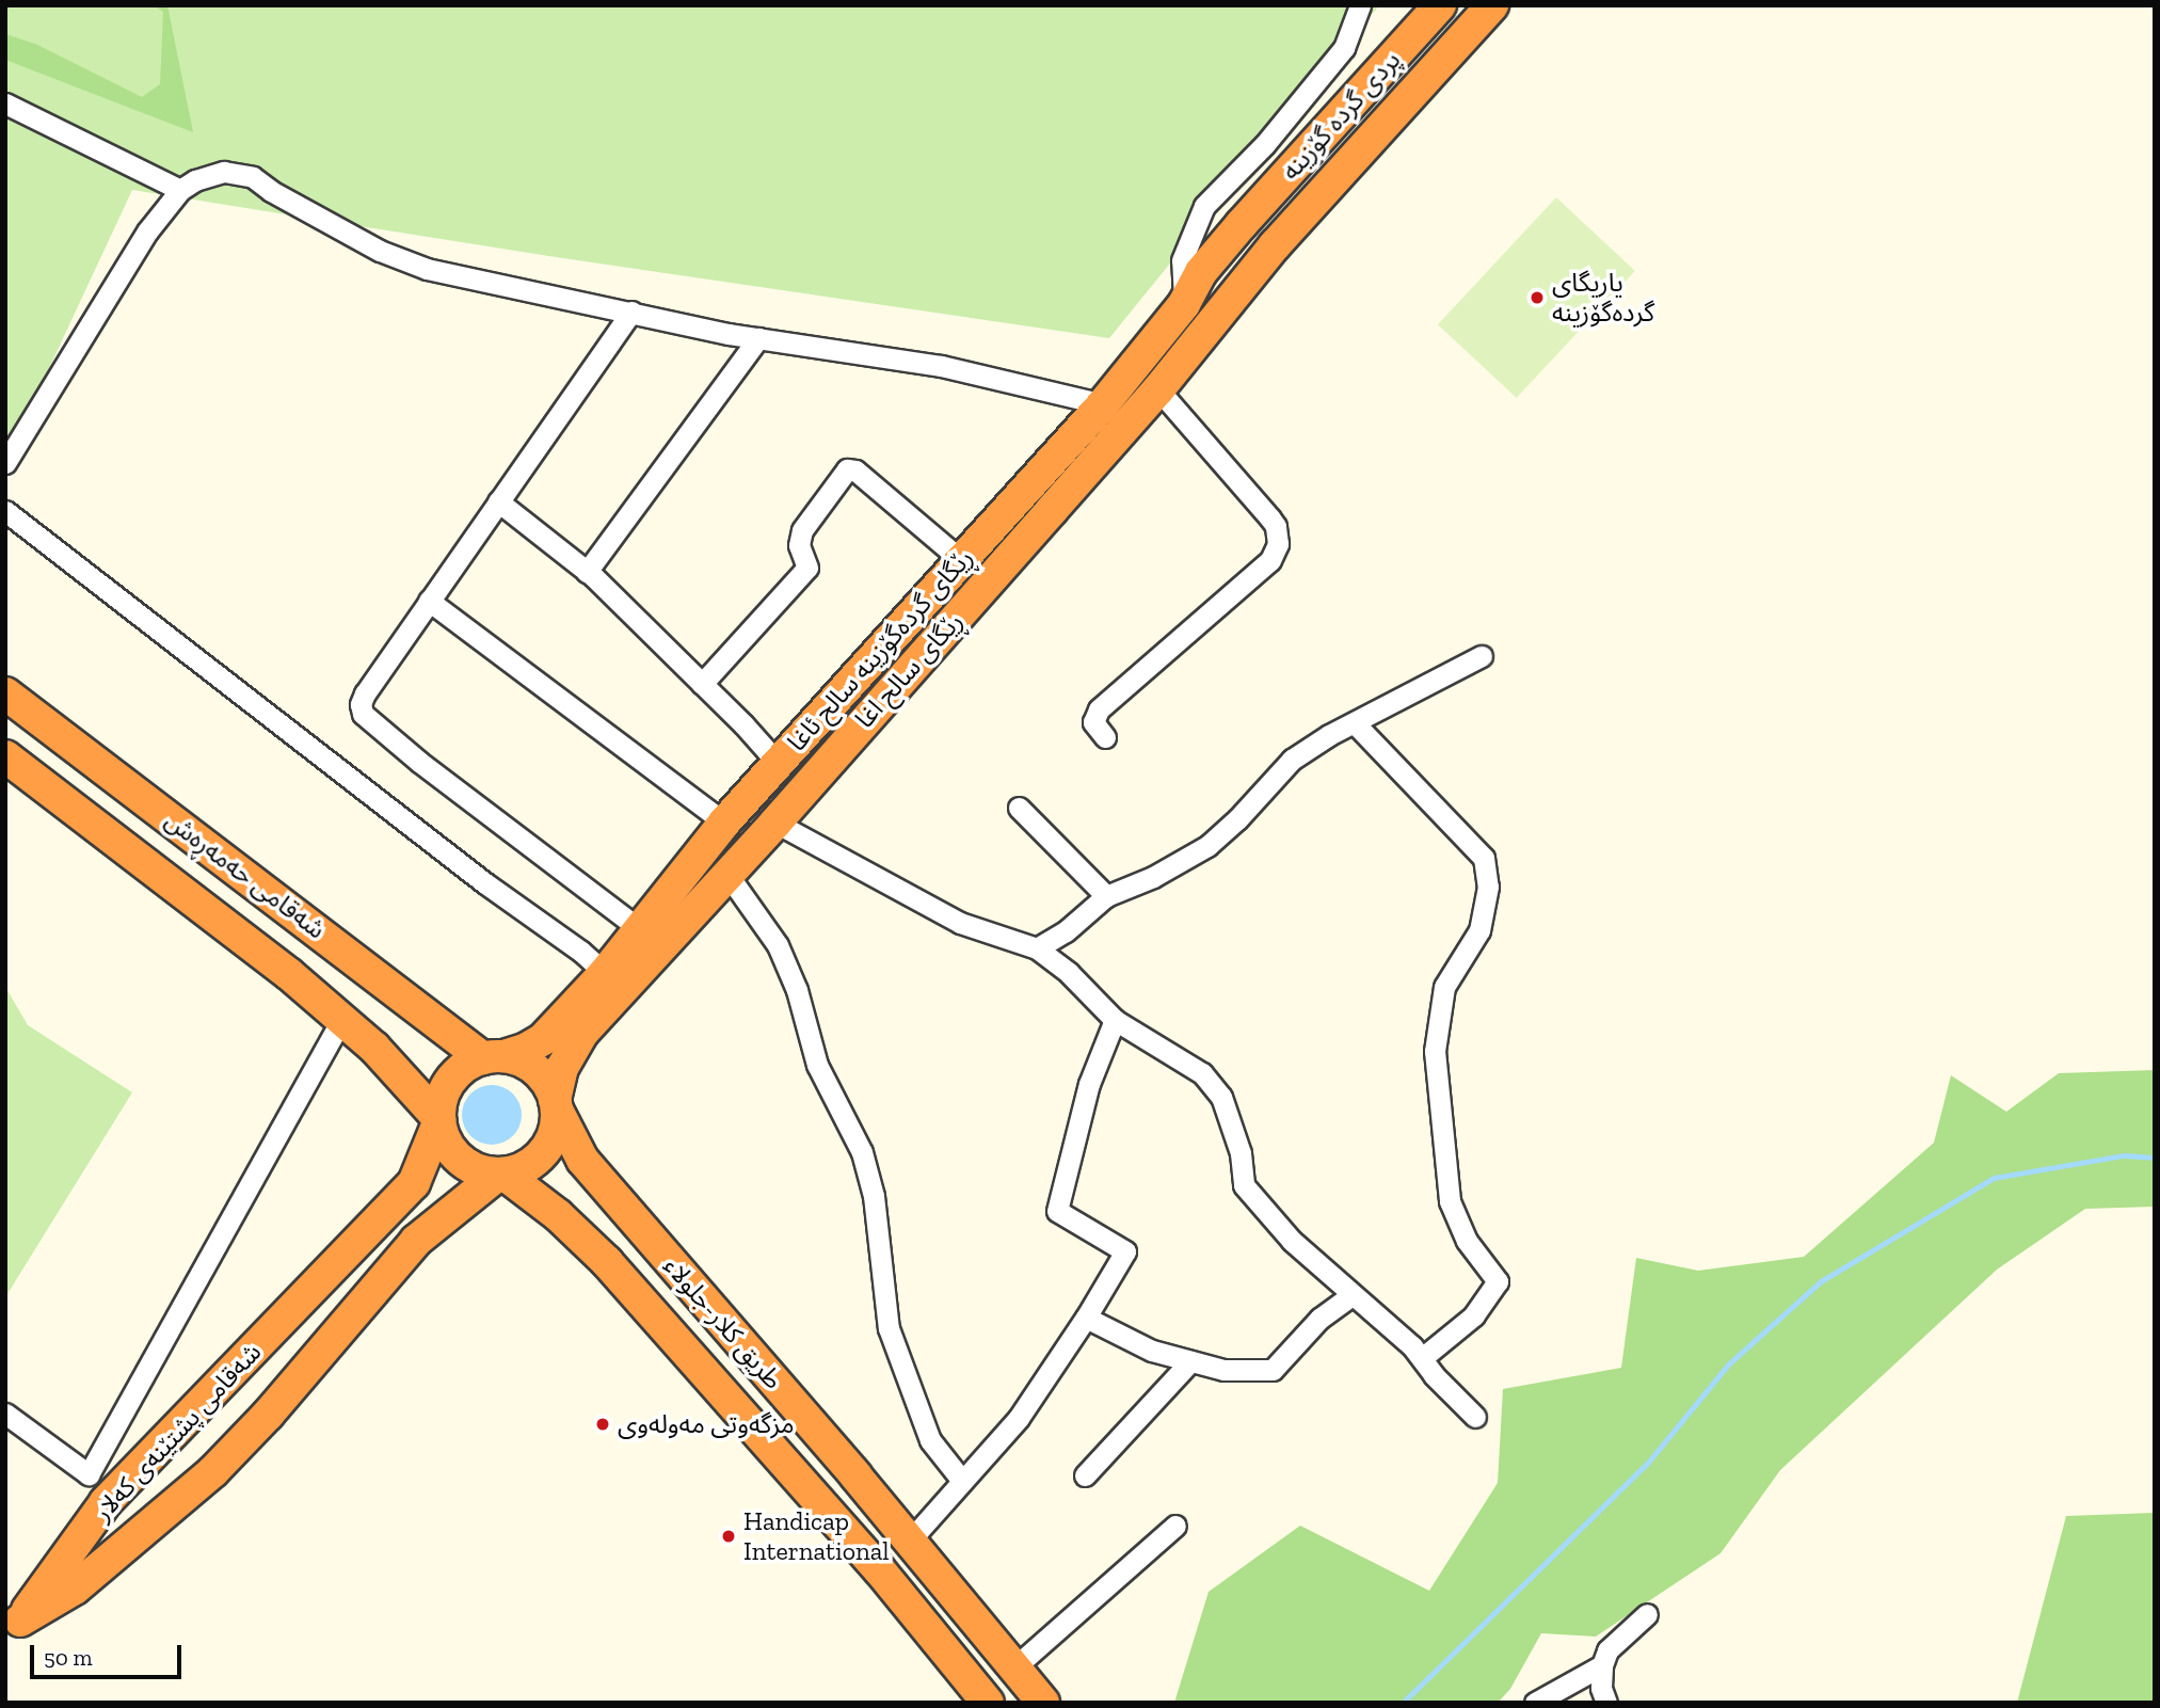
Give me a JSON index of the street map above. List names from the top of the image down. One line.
{"streets":{"highway":["پردی گردە گۆزینە","ڕێگای گردەگۆزینە سالح ئاغا","ڕێگای سالح اغا","شەقامی حەمەڕەش","طريق كلار-جلولاء","شەقامی پشتێنەی کەلار"]},"crossings":[["پردی گردە گۆزینە","ڕێگای گردەگۆزینە سالح ئاغا"],["ڕێگای گردەگۆزینە سالح ئاغا","ڕێگای سالح اغا"],["ڕێگای گردەگۆزینە سالح ئاغا","شەقامی حەمەڕەش"],["ڕێگای گردەگۆزینە سالح ئاغا","طريق كلار-جلولاء"],["ڕێگای گردەگۆزینە سالح ئاغا","شەقامی پشتێنەی کەلار"],["ڕێگای سالح اغا","شەقامی حەمەڕەش"],["ڕێگای سالح اغا","طريق كلار-جلولاء"],["ڕێگای سالح اغا","شەقامی پشتێنەی کەلار"],["شەقامی حەمەڕەش","طريق كلار-جلولاء"],["شەقامی حەمەڕەش","شەقامی پشتێنەی کەلار"],["طريق كلار-جلولاء","شەقامی پشتێنەی کەلار"]],"places":["یاریگای گردەگۆزینە","مزگەوتی مەولەوی","Handicap International"],"scale_bar":"50 m"}
